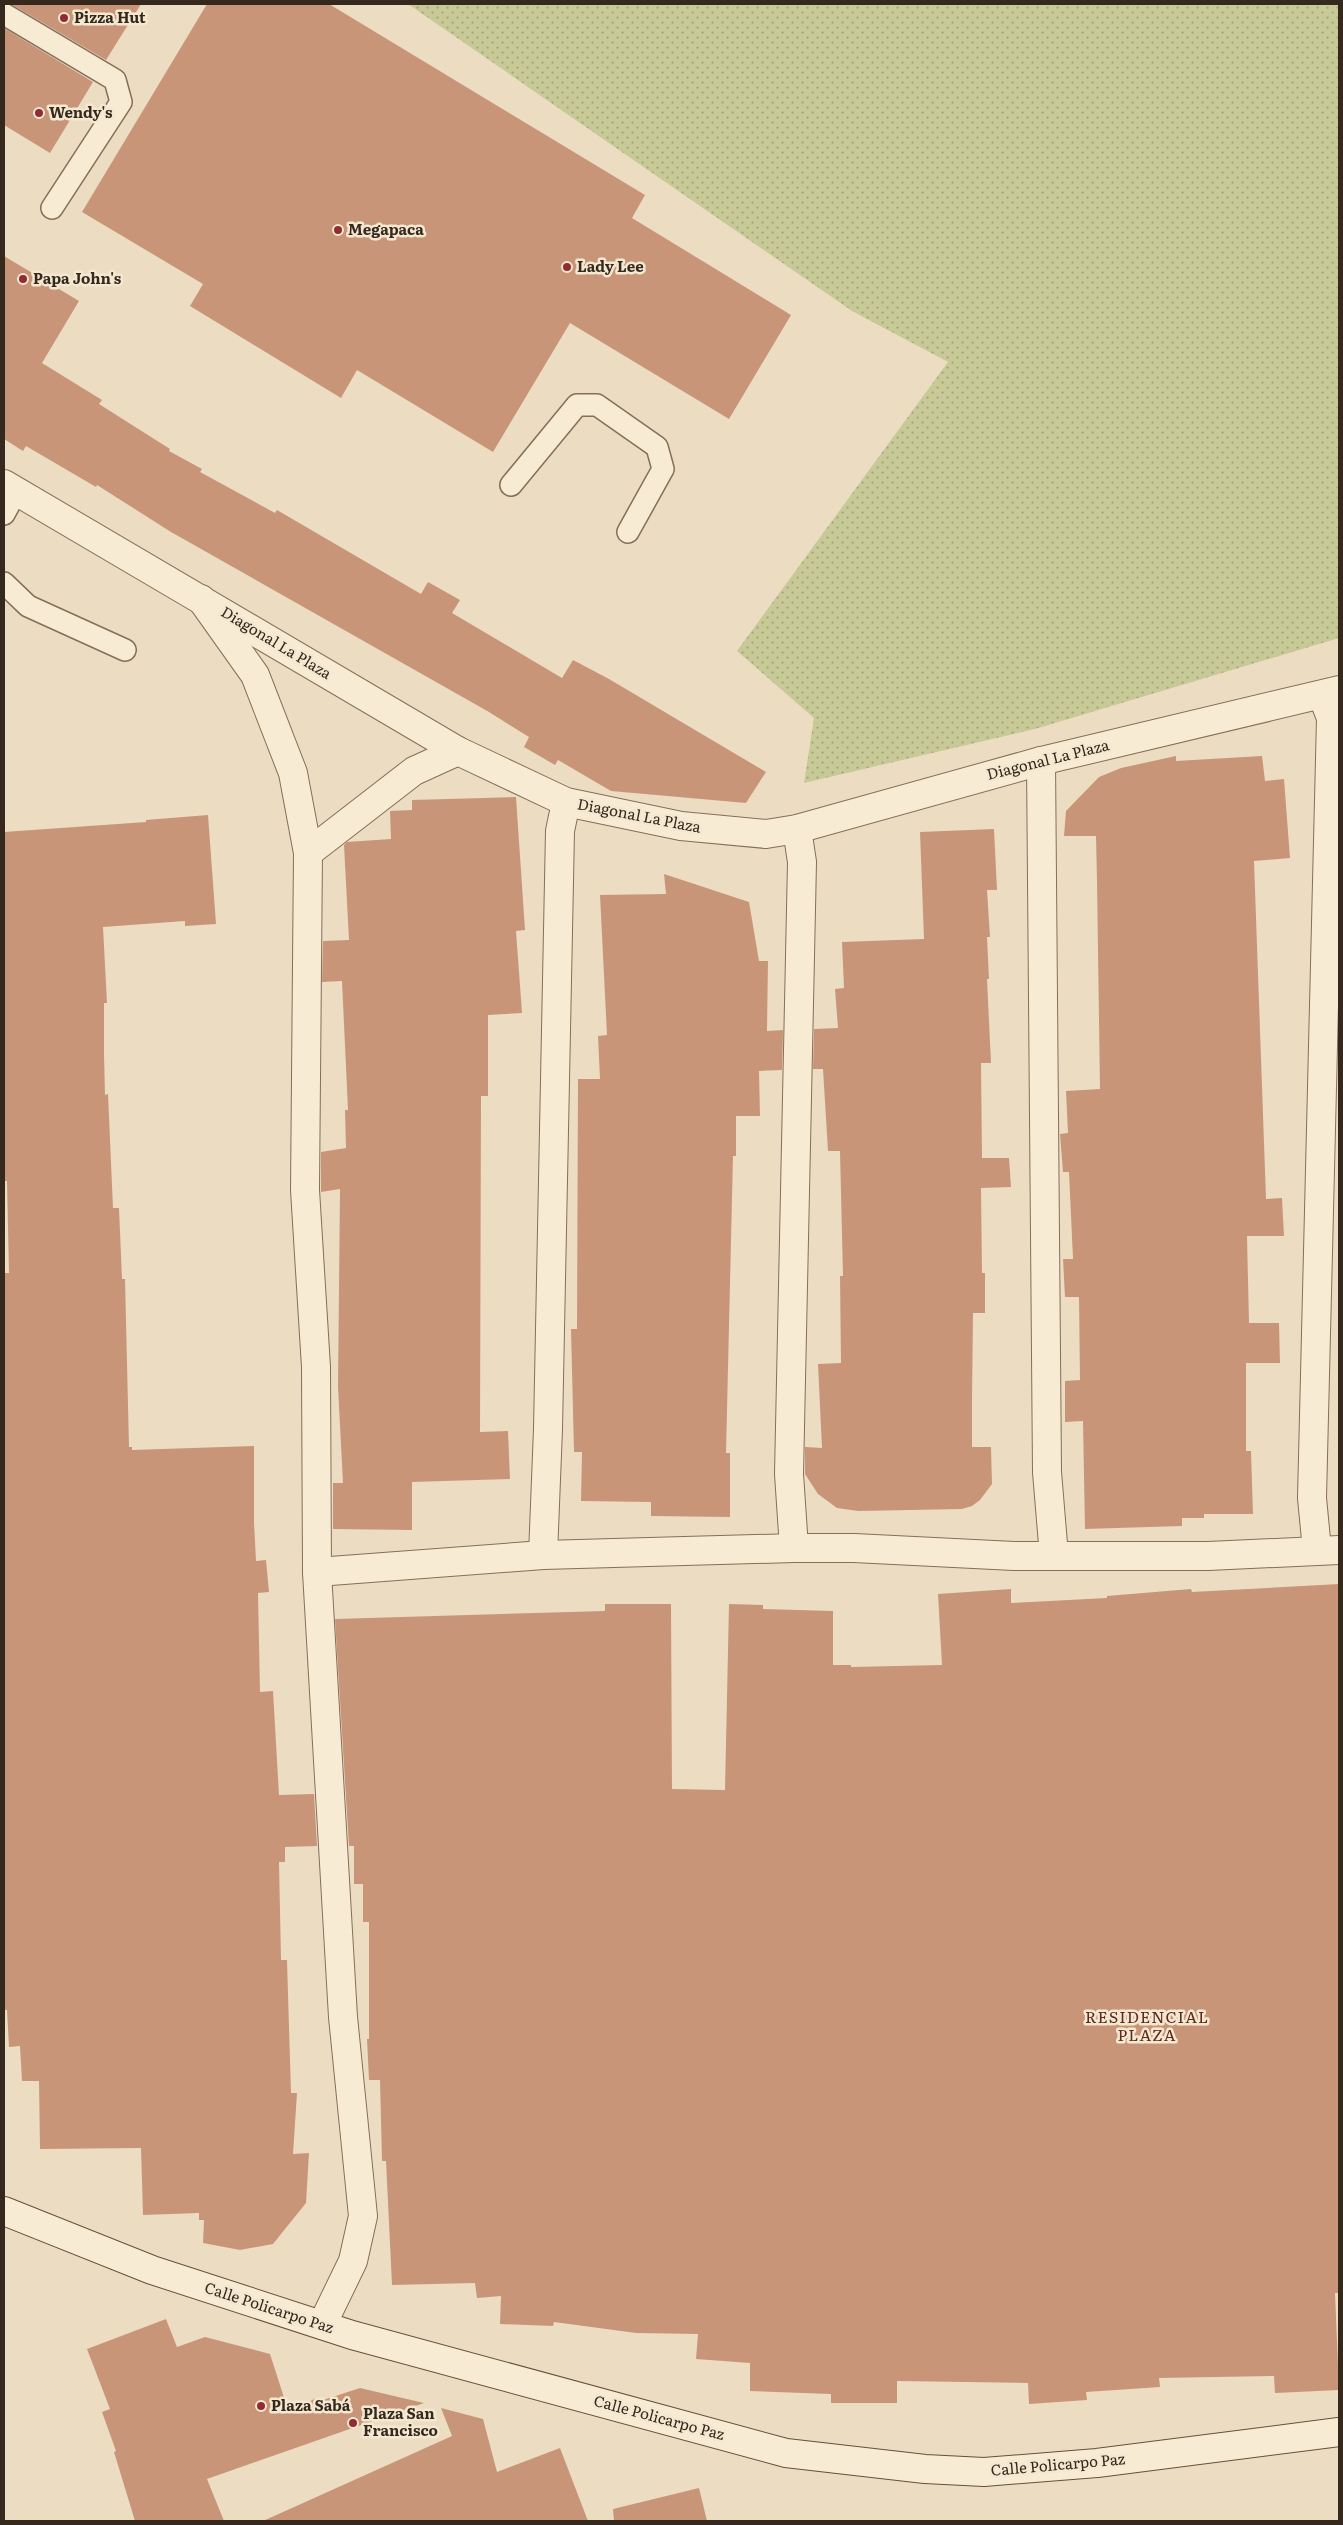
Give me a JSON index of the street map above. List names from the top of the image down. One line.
{"streets":{"street":["Diagonal La Plaza","Calle Policarpo Paz"]},"districts":["RESIDENCIAL PLAZA"],"places":["Pizza Hut","Wendy's","Megapaca","Lady Lee","Papa John's","Plaza Sabá","Plaza San Francisco"]}
